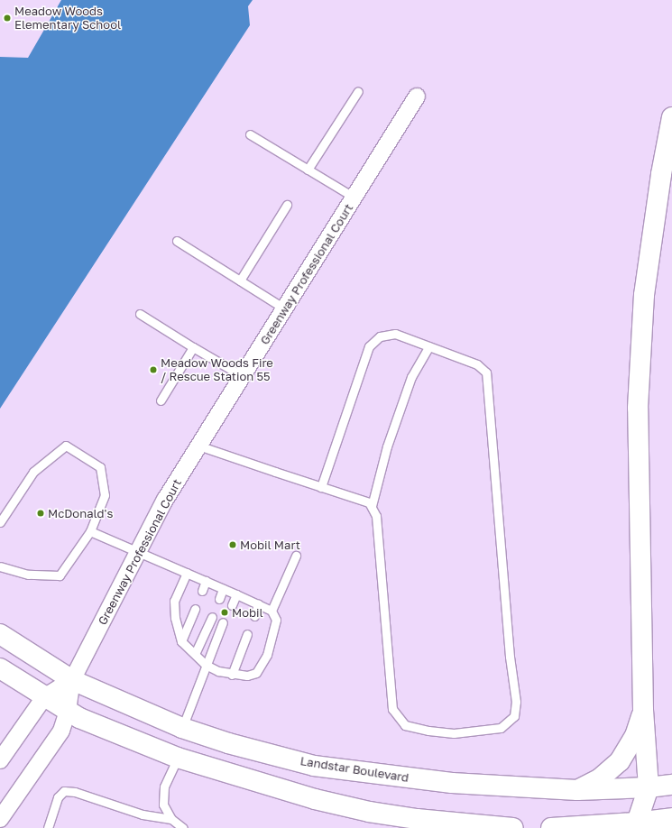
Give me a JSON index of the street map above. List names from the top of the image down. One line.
{"streets":{"main road":["Landstar Boulevard"],"street":["Greenway Professional Court"]},"crossings":[["Greenway Professional Court","Landstar Boulevard"]],"places":["Meadow Woods Elementary School","Meadow Woods Fire / Rescue Station 55","McDonald's","Mobil Mart","Mobil"]}
